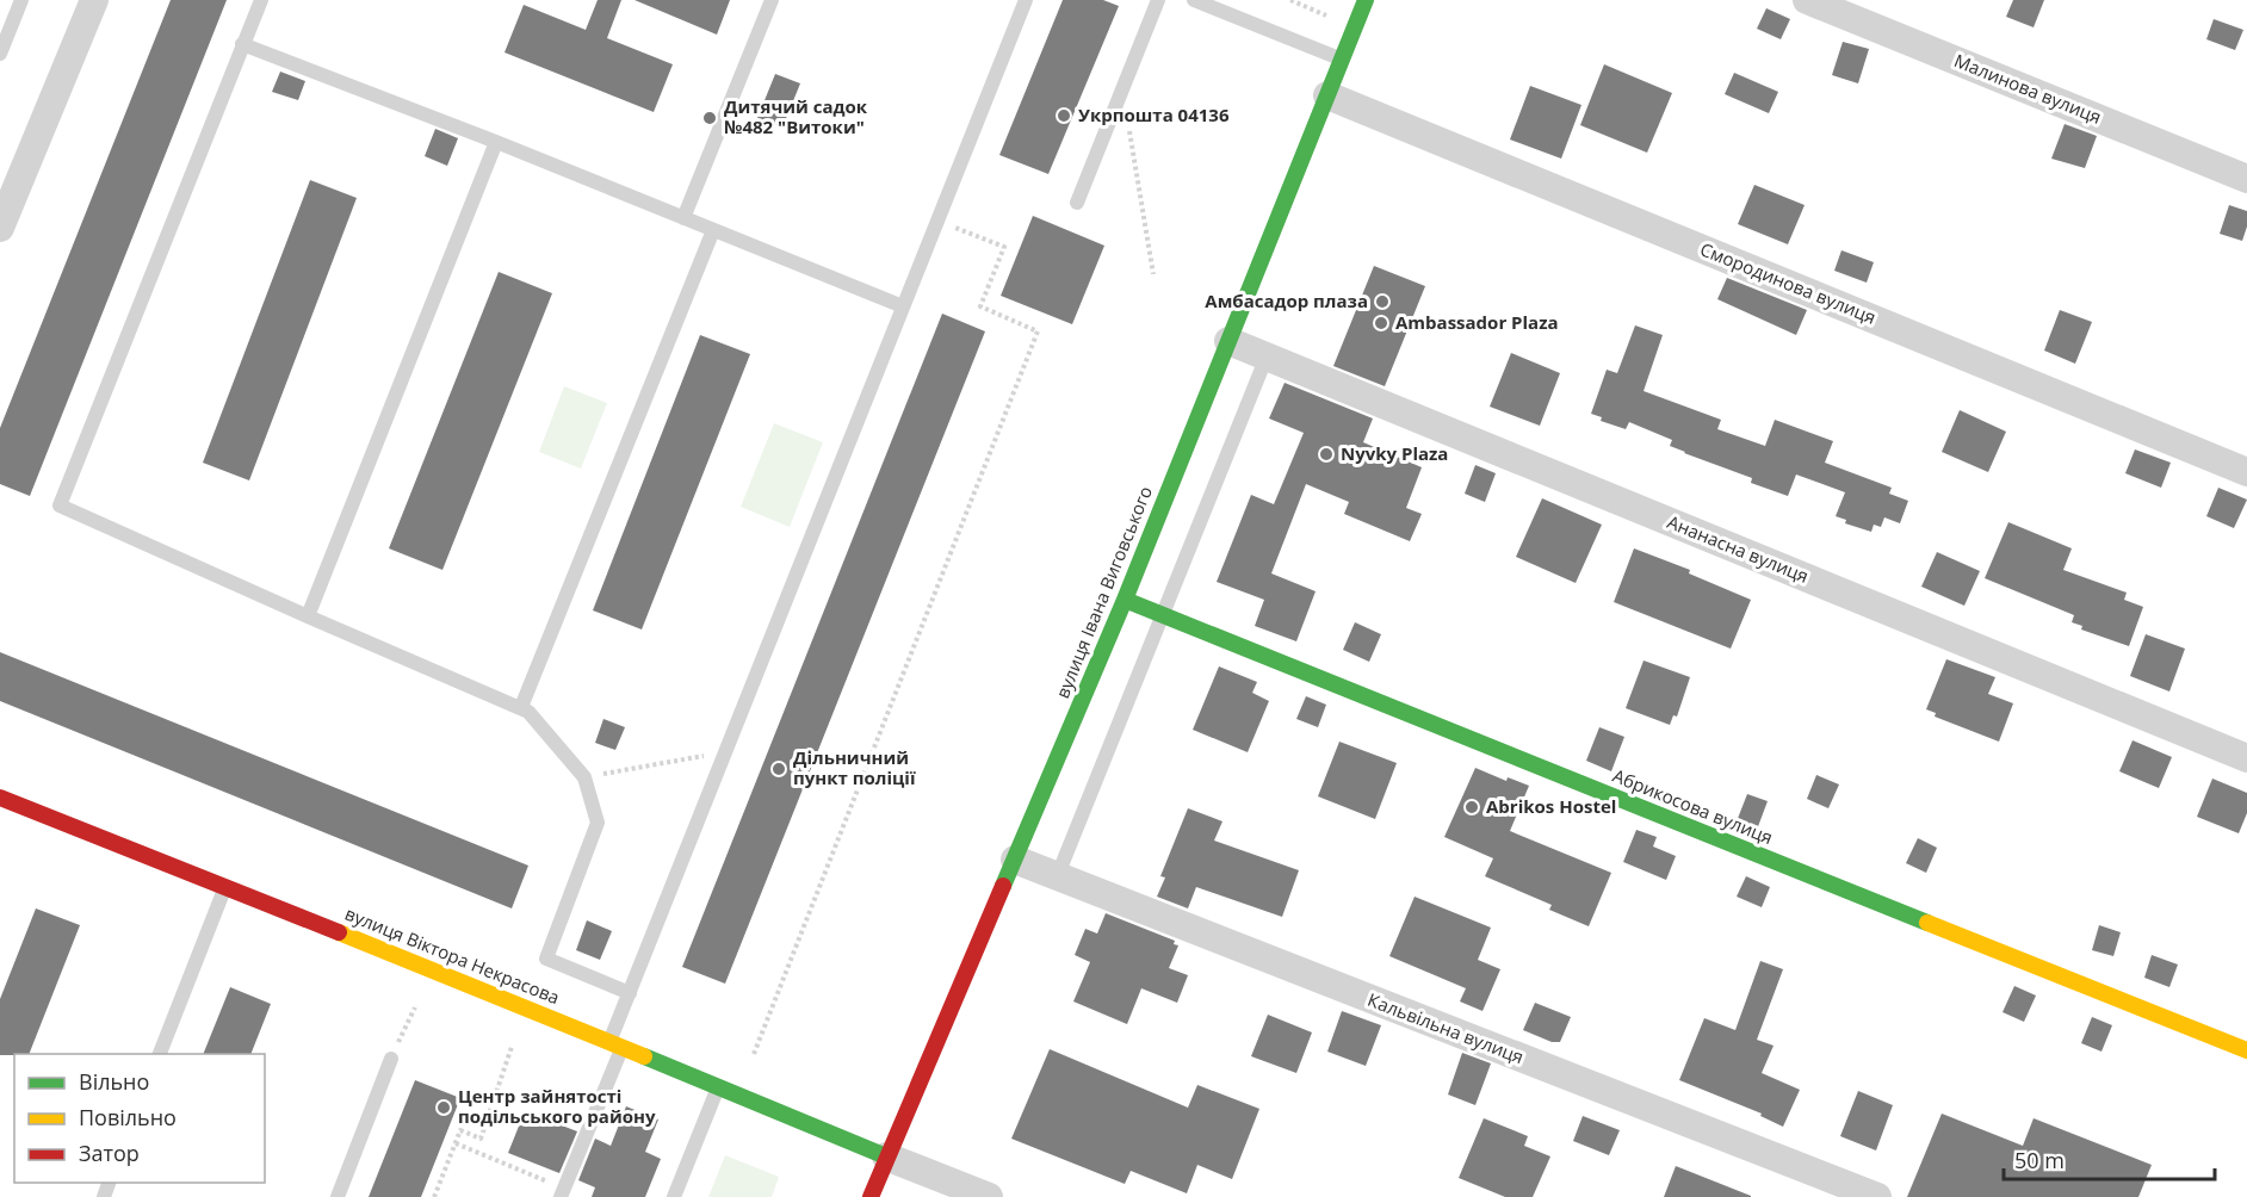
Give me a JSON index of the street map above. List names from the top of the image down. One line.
{"streets":{"main road":["вулиця Івана Виговського","Абрикосова вулиця","вулиця Віктора Некрасова"],"street":["Малинова вулиця","Смородинова вулиця","Ананасна вулиця","Кальвільна вулиця"]},"crossings":[["Смородинова вулиця","вулиця Івана Виговського"],["Ананасна вулиця","вулиця Івана Виговського"],["вулиця Івана Виговського","Абрикосова вулиця"],["вулиця Івана Виговського","вулиця Віктора Некрасова"],["вулиця Івана Виговського","Кальвільна вулиця"]],"places":["Укрпошта 04136","Дитячий садок №482 \"Витоки\"","Амбасадор плаза","Ambassador Plaza","Nyvky Plaza","Дільничний пункт поліції","Abrikos Hostel","Центр зайнятості подільського району"],"legend":["Вільно","Повільно","Затор"],"scale_bar":"50 m"}
